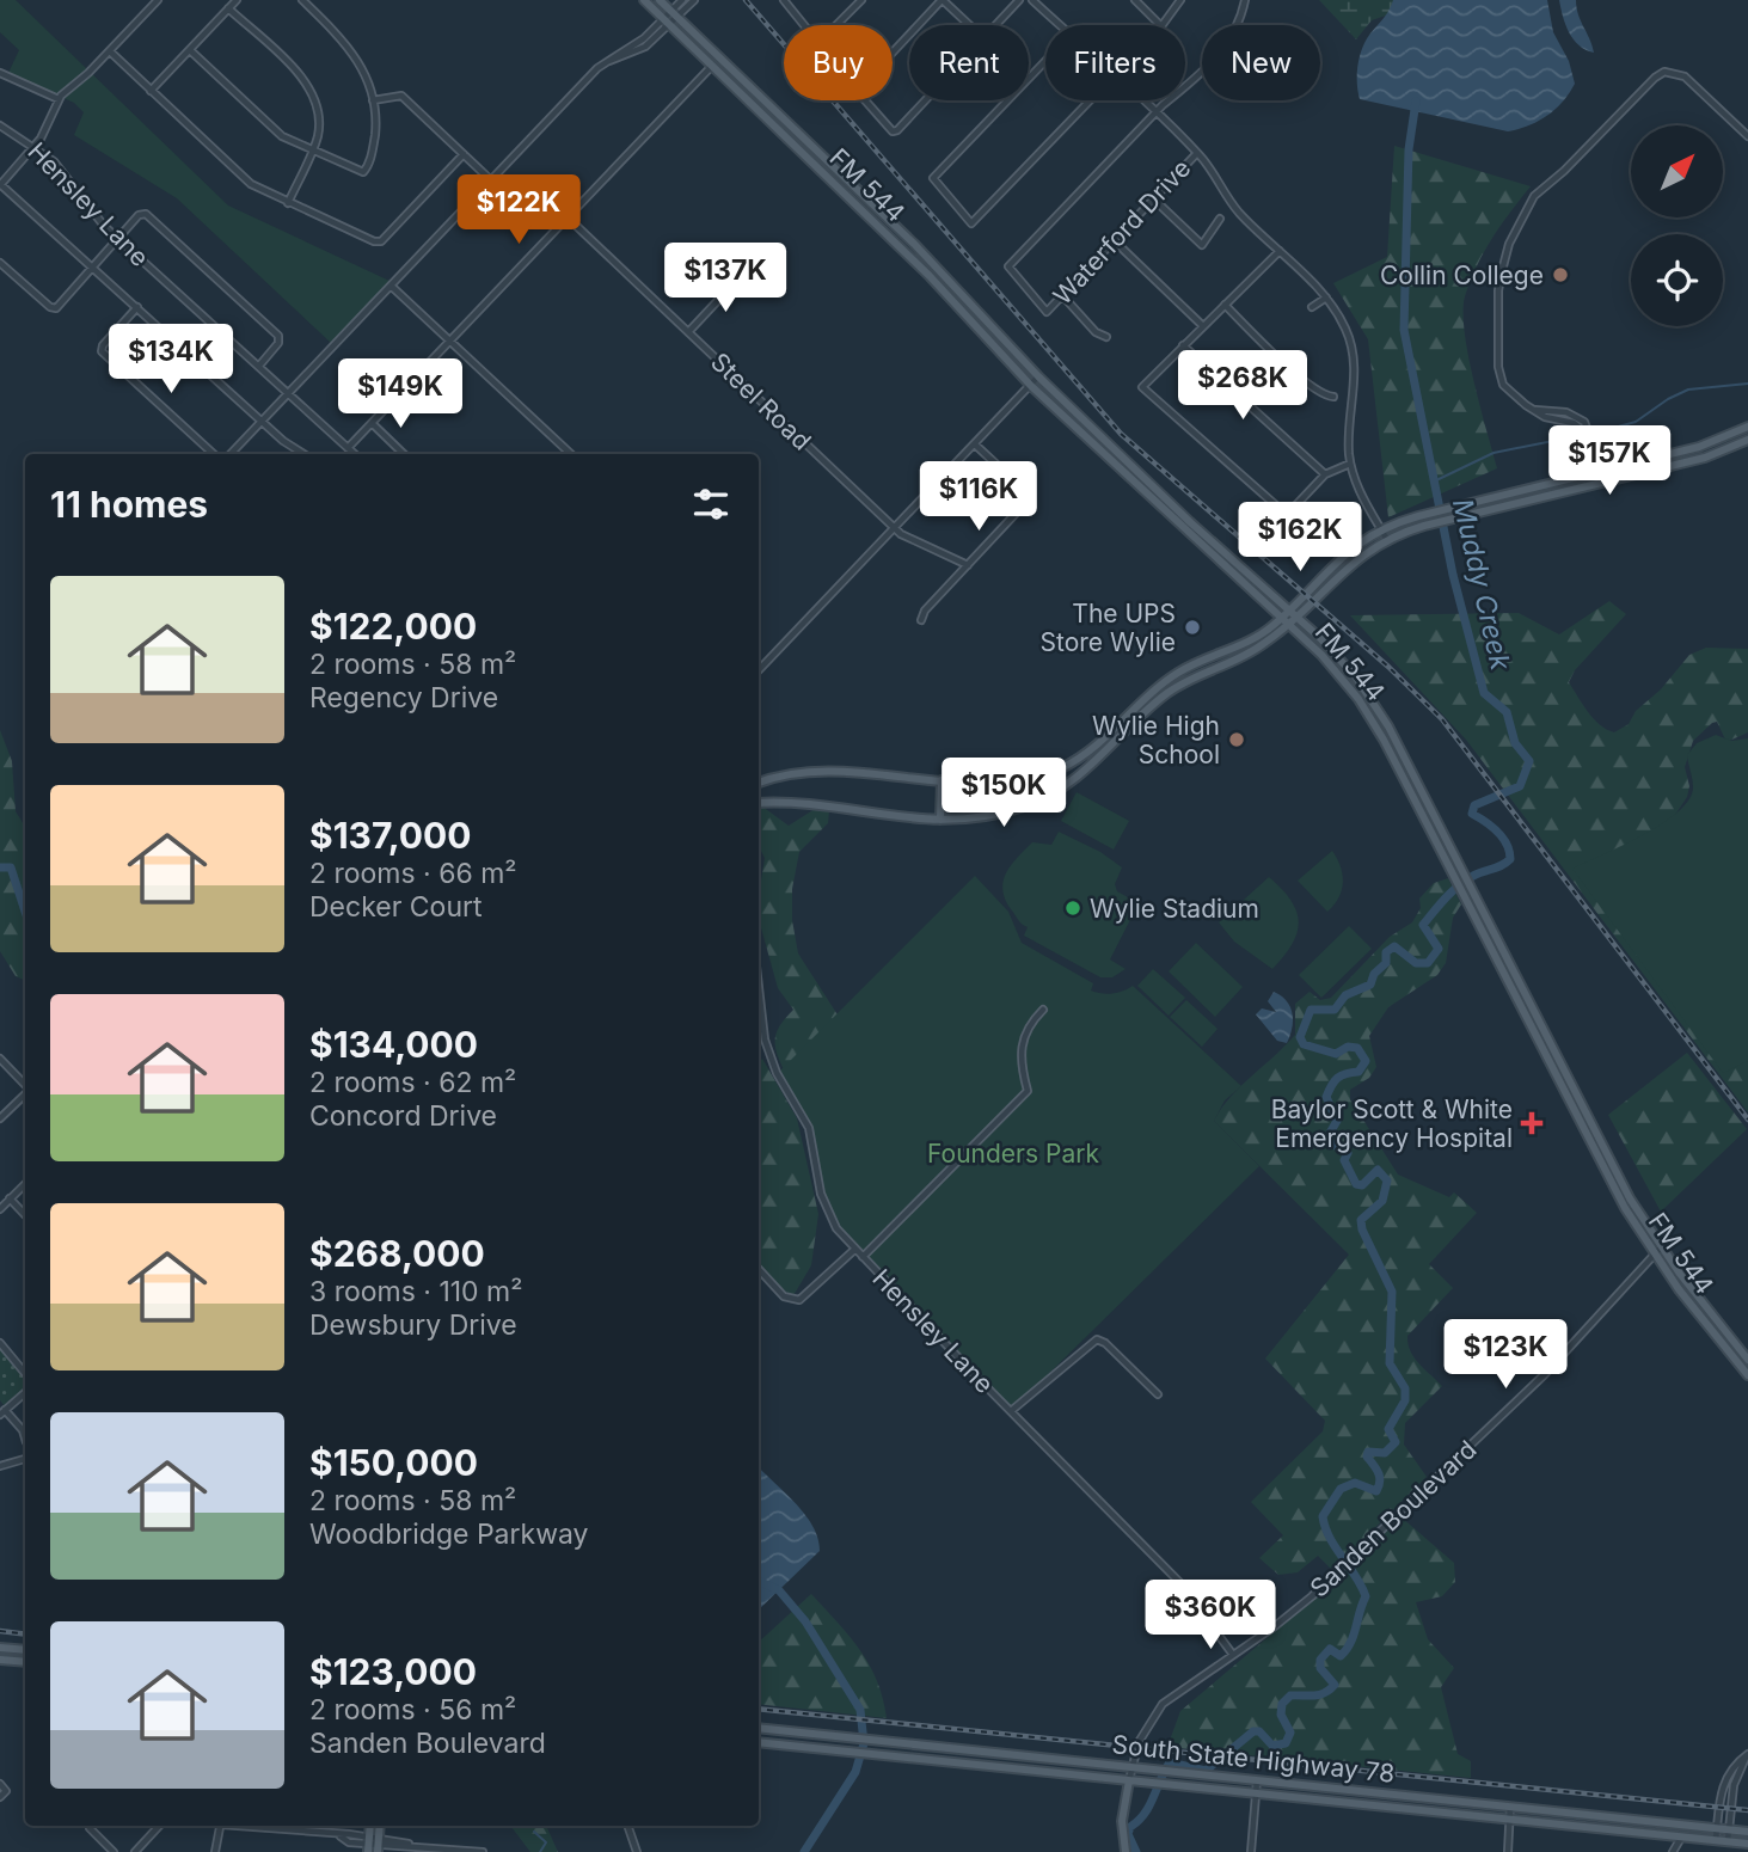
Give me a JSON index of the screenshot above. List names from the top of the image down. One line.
{"streets":{"main road":["FM 544","South State Highway 78"],"street":["Hensley Lane","Waterford Drive","Steel Road","Sanden Boulevard"]},"crossings":[["FM 544","Sanden Boulevard"],["Hensley Lane","Sanden Boulevard"],["Sanden Boulevard","South State Highway 78"]],"water":["Muddy Creek"],"parks":["Founders Park"],"places":{"other":["Collin College","The UPS Store Wylie","Wylie High School","Wylie Stadium"],"health":["Baylor Scott & White Emergency Hospital"]},"north":"top right","page":{"chip":["Buy","Rent","Filters","New"],"price":["$122K","$137K","$134K","$268K","$149K","$157K","$116K","$162K","$150K","$123K","$360K"],"heading":"11 homes","list":[{"name":"$122,000","note":"2 rooms · 58 m² · Regency Drive"},{"name":"$137,000","note":"2 rooms · 66 m² · Decker Court"},{"name":"$134,000","note":"2 rooms · 62 m² · Concord Drive"},{"name":"$268,000","note":"3 rooms · 110 m² · Dewsbury Drive"},{"name":"$150,000","note":"2 rooms · 58 m² · Woodbridge Parkway"},{"name":"$123,000","note":"2 rooms · 56 m² · Sanden Boulevard"}]}}
